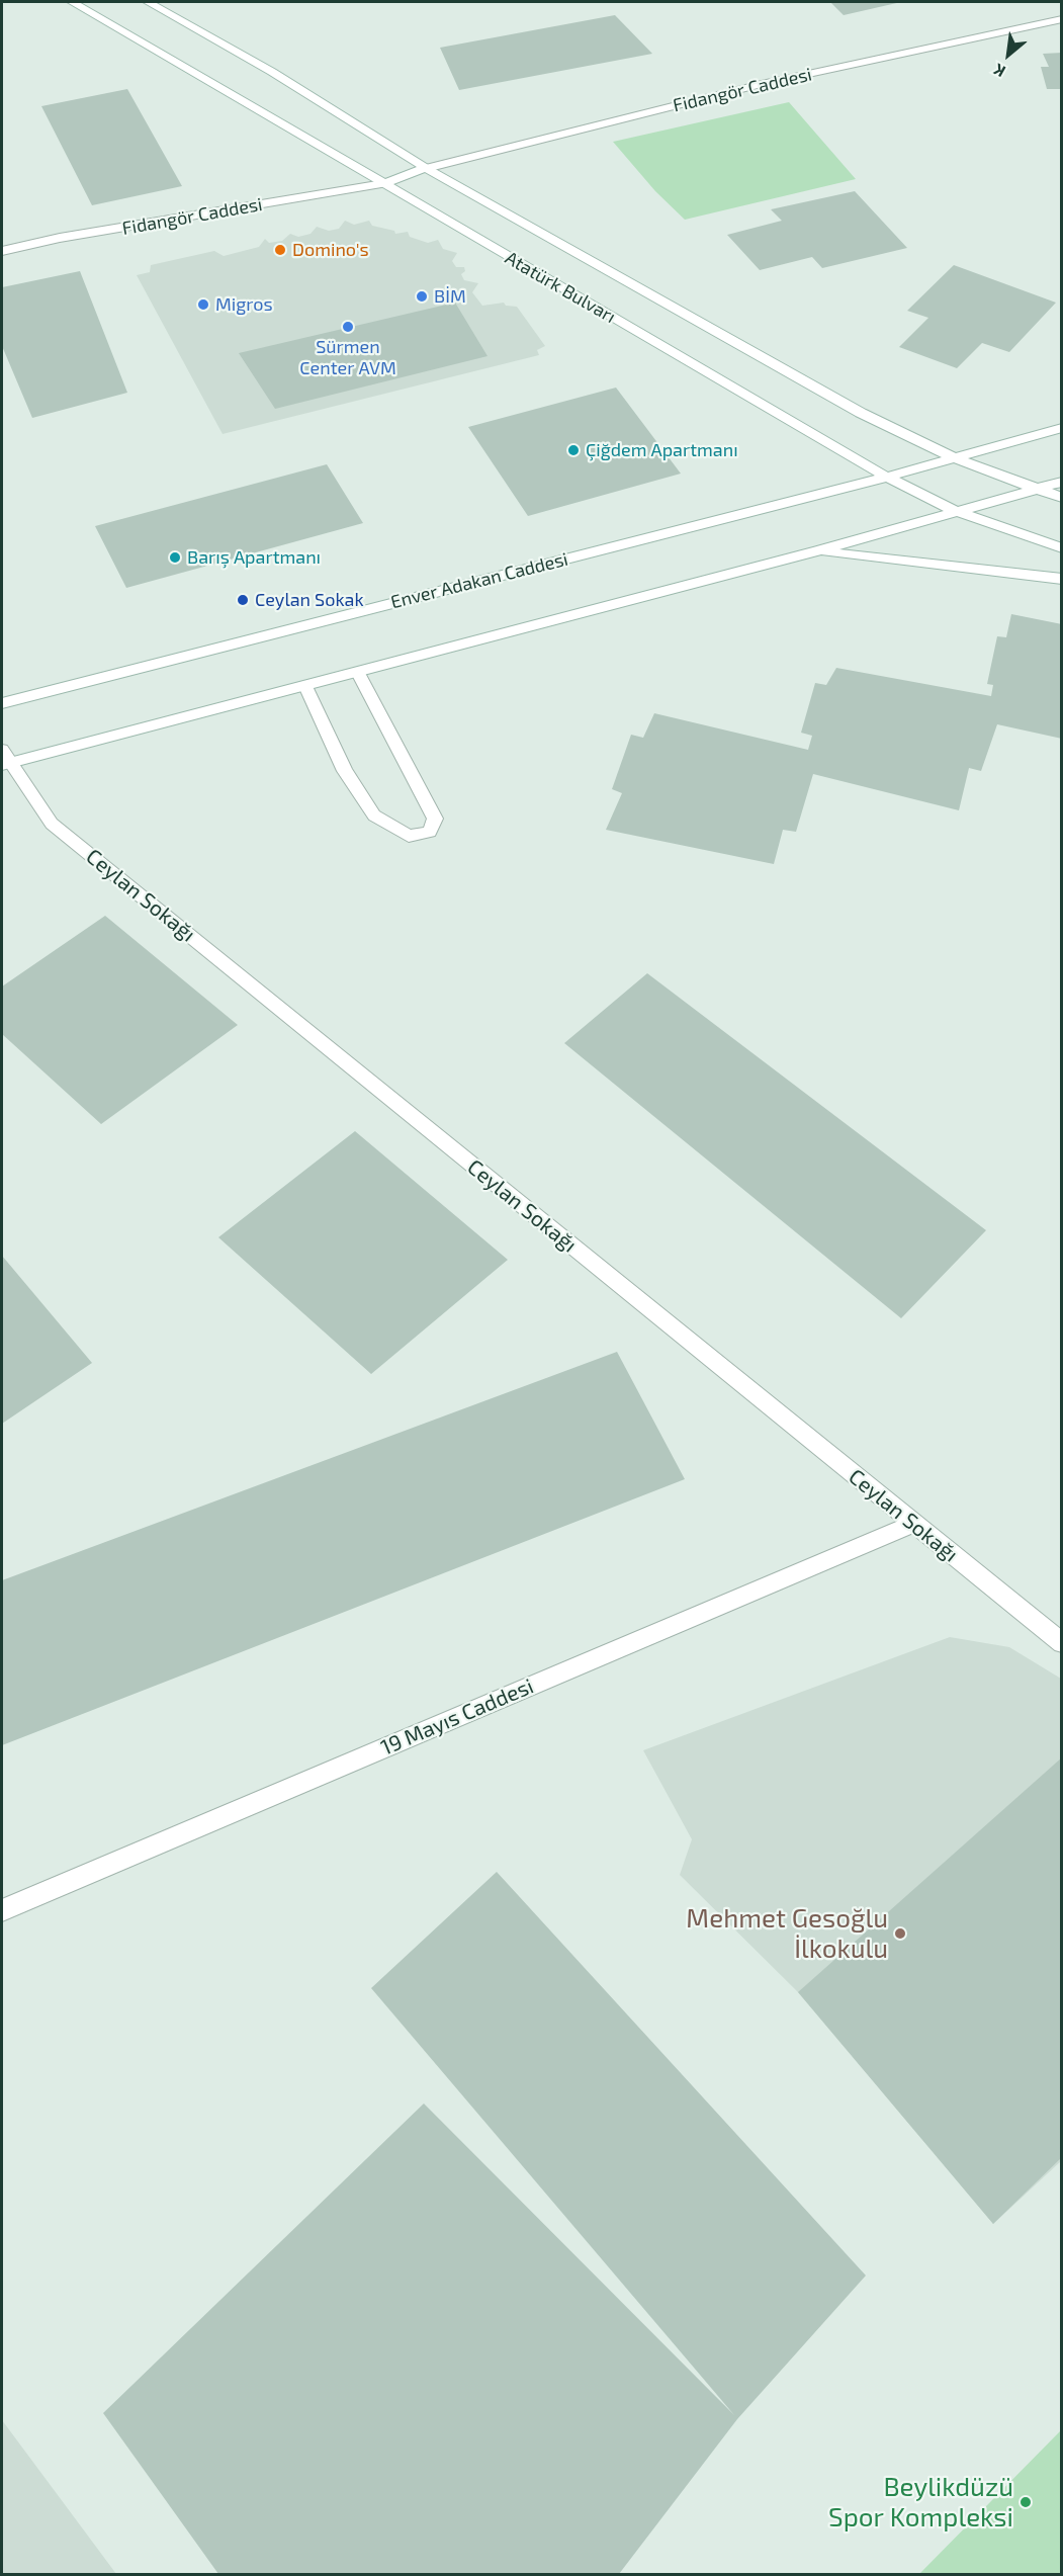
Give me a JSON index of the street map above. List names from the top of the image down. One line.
{"streets":{"main road":["Fidangör Caddesi","Atatürk Bulvarı","Enver Adakan Caddesi","Ceylan Sokağı","19 Mayıs Caddesi"]},"crossings":[["Fidangör Caddesi","Atatürk Bulvarı"],["Atatürk Bulvarı","Enver Adakan Caddesi"],["Ceylan Sokağı","19 Mayıs Caddesi"]],"places":["Domino's","BİM","Migros","Sürmen Center AVM","Çiğdem Apartmanı","Barış Apartmanı","Ceylan Sokak","Mehmet Gesoğlu İlkokulu","Beylikdüzü Spor Kompleksi"],"north":"bottom left"}
